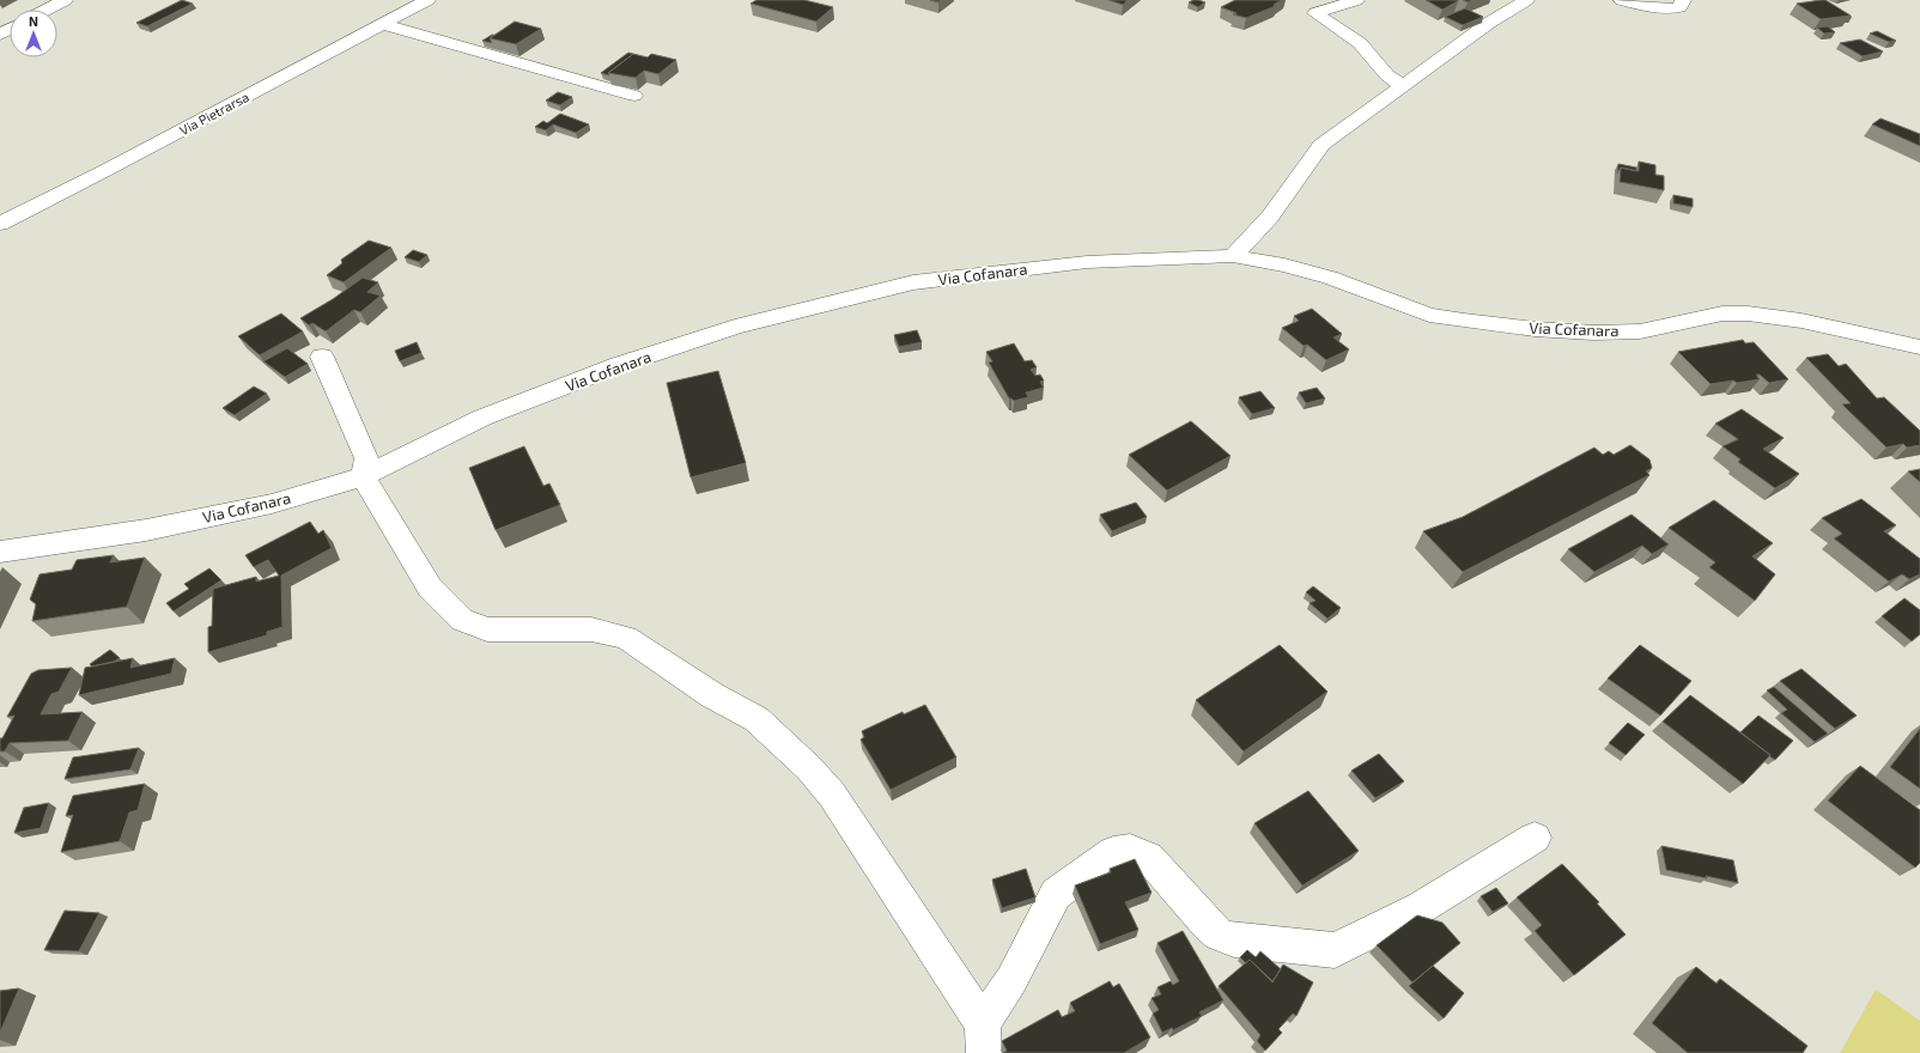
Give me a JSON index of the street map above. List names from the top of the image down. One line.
{"streets":{"street":["Via Pietrarsa","Via Cofanara"]},"north":"top"}
